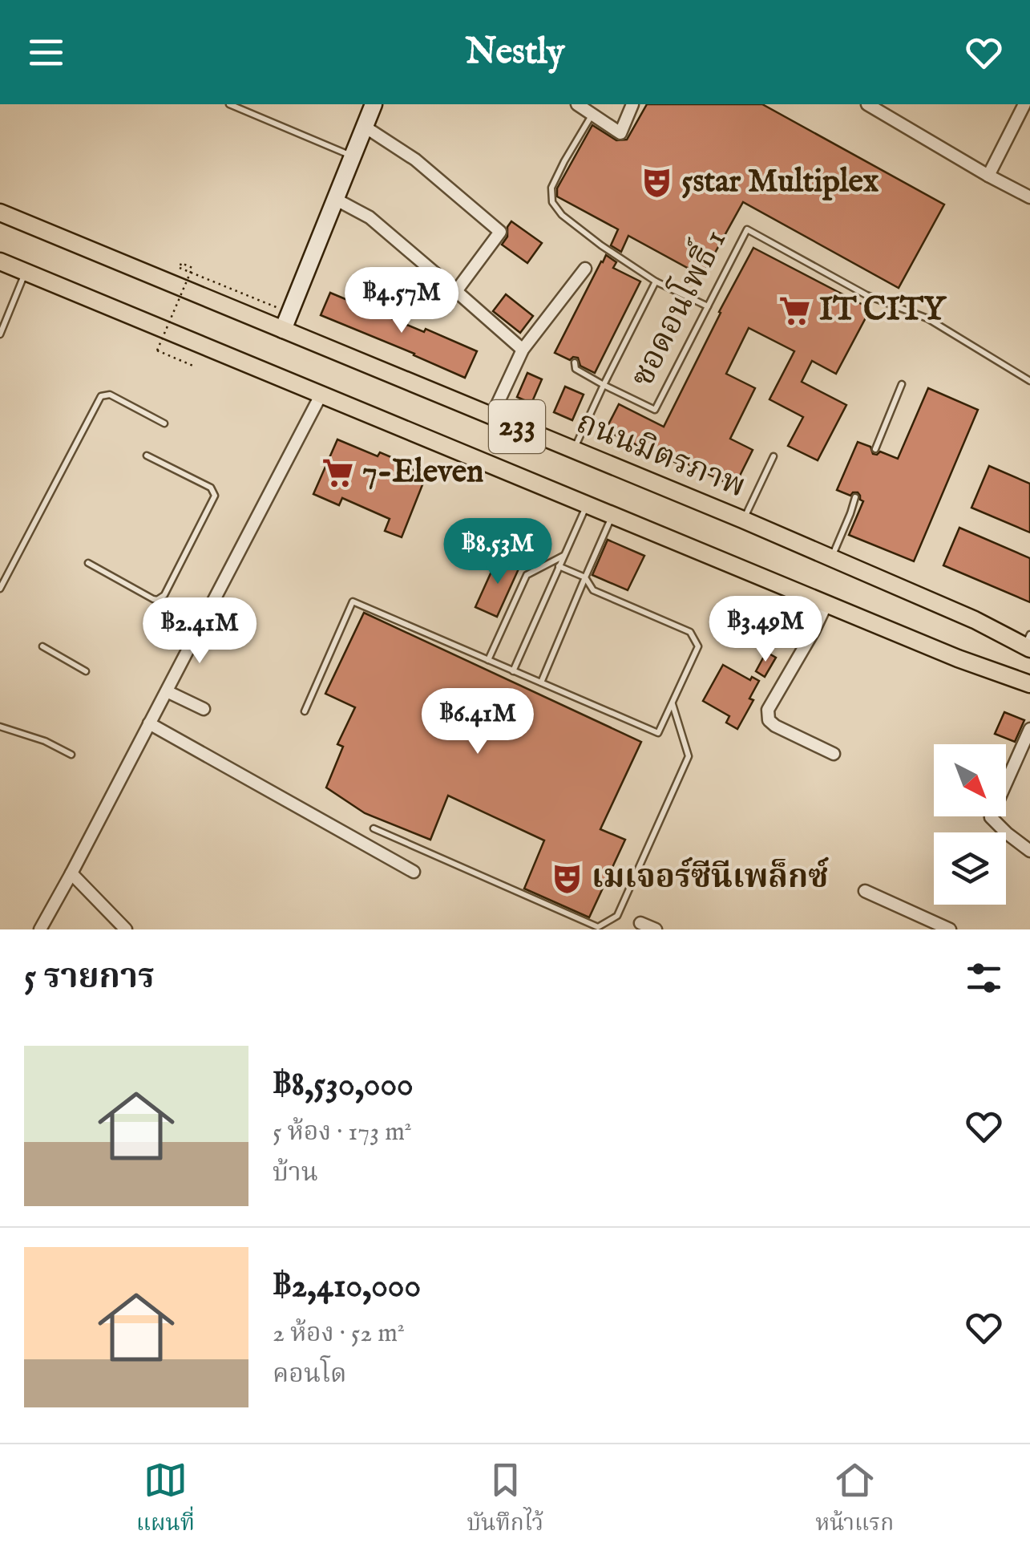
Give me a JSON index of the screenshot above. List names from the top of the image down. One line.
{"streets":{"main road":["233","ถนนมิตรภาพ"],"lane":["ซอดอนโพธิ์ 1"]},"crossings":[["ซอดอนโพธิ์ 1","ถนนมิตรภาพ"]],"places":{"theatre":["5star Multiplex","เมเจอร์ซีนีเพล็กซ์"],"supermarket":["IT CITY","7-Eleven"]},"north":"bottom right","page":{"header":"Nestly","price":["฿4.57M","฿8.53M","฿3.49M","฿2.41M","฿6.41M"],"heading":"5 รายการ","list":[{"name":"฿8,530,000","note":"5 ห้อง · 173 m² · บ้าน"},{"name":"฿2,410,000","note":"2 ห้อง · 52 m² · คอนโด"}],"tabs":["แผนที่","บันทึกไว้","หน้าแรก"]}}
